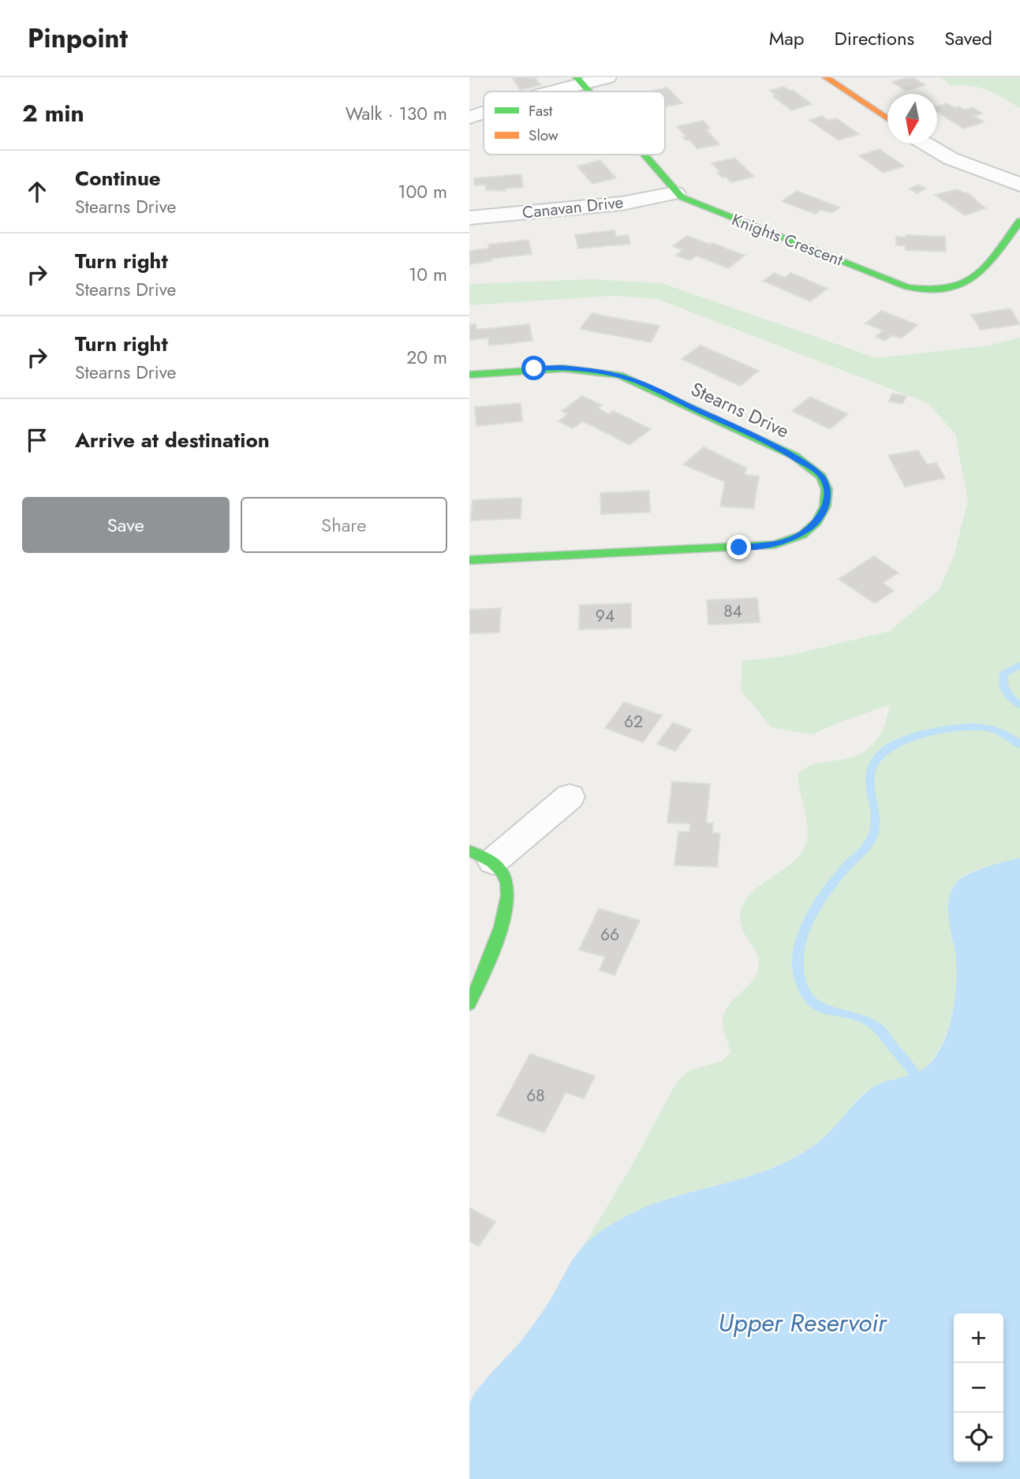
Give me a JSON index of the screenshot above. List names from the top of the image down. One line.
{"streets":{"street":["Canavan Drive","Knights Crescent","Stearns Drive"]},"crossings":[["Canavan Drive","Knights Crescent"]],"water":["Upper Reservoir"],"house_numbers":["84","94","62","66","68"],"legend":["Fast","Slow"],"north":"bottom","page":{"header":"Pinpoint","nav":["Map","Directions","Saved"],"heading":["2 min","Walk · 130 m"],"list":[["Continue","Stearns Drive","100 m"],["Turn right","Stearns Drive","10 m"],["Turn right","Stearns Drive","20 m"],"Arrive at destination"],"buttons":["Save","Share"],"map_buttons":["+","−"]}}
